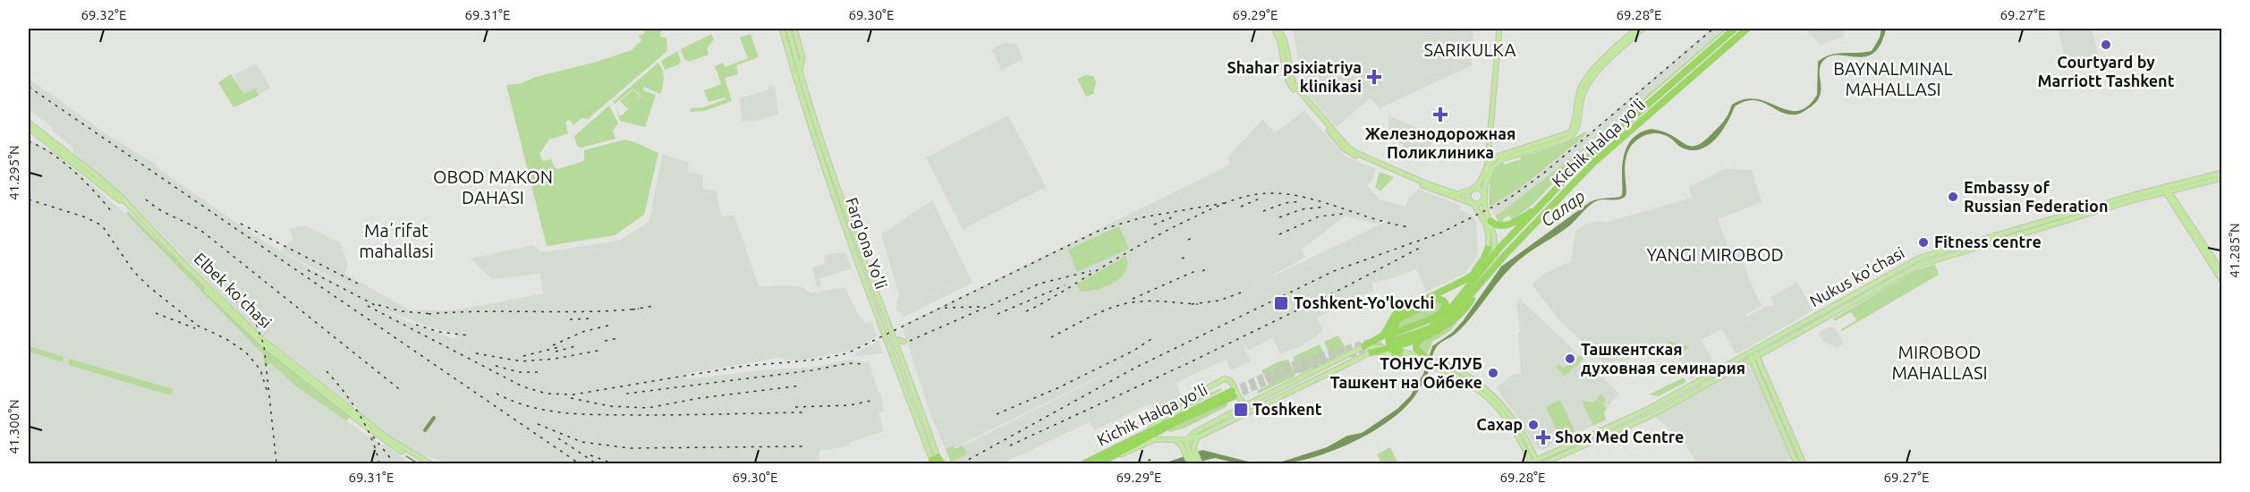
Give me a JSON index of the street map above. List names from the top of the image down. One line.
{"streets":{"highway":["Kichik Halqa yo'li"],"main road":["Farg'ona Yo'li","Nukus ko'chasi","Elbek ko'chasi"]},"districts":["SARIKULKA","BAYNALMINAL MAHALLASI","OBOD MAKON DAHASI","Maʼrifat mahallasi","YANGI MIROBOD","MIROBOD MAHALLASI"],"water":["Салар"],"places":{"other":["Courtyard by Marriott Tashkent","Embassy of Russian Federation","Fitness centre","Ташкентская духовная семинария","ТОНУС-КЛУБ Ташкент на Ойбеке","Сахар"],"health":["Shahar psixiatriya klinikasi","Железнодорожная Поликлиника","Shox Med Centre"],"transit":["Toshkent-Yo'lovchi","Toshkent"]},"coordinates":["69.32°E","69.31°E","69.30°E","69.29°E","69.28°E","69.27°E","41.295°N","41.285°N","41.300°N"]}
